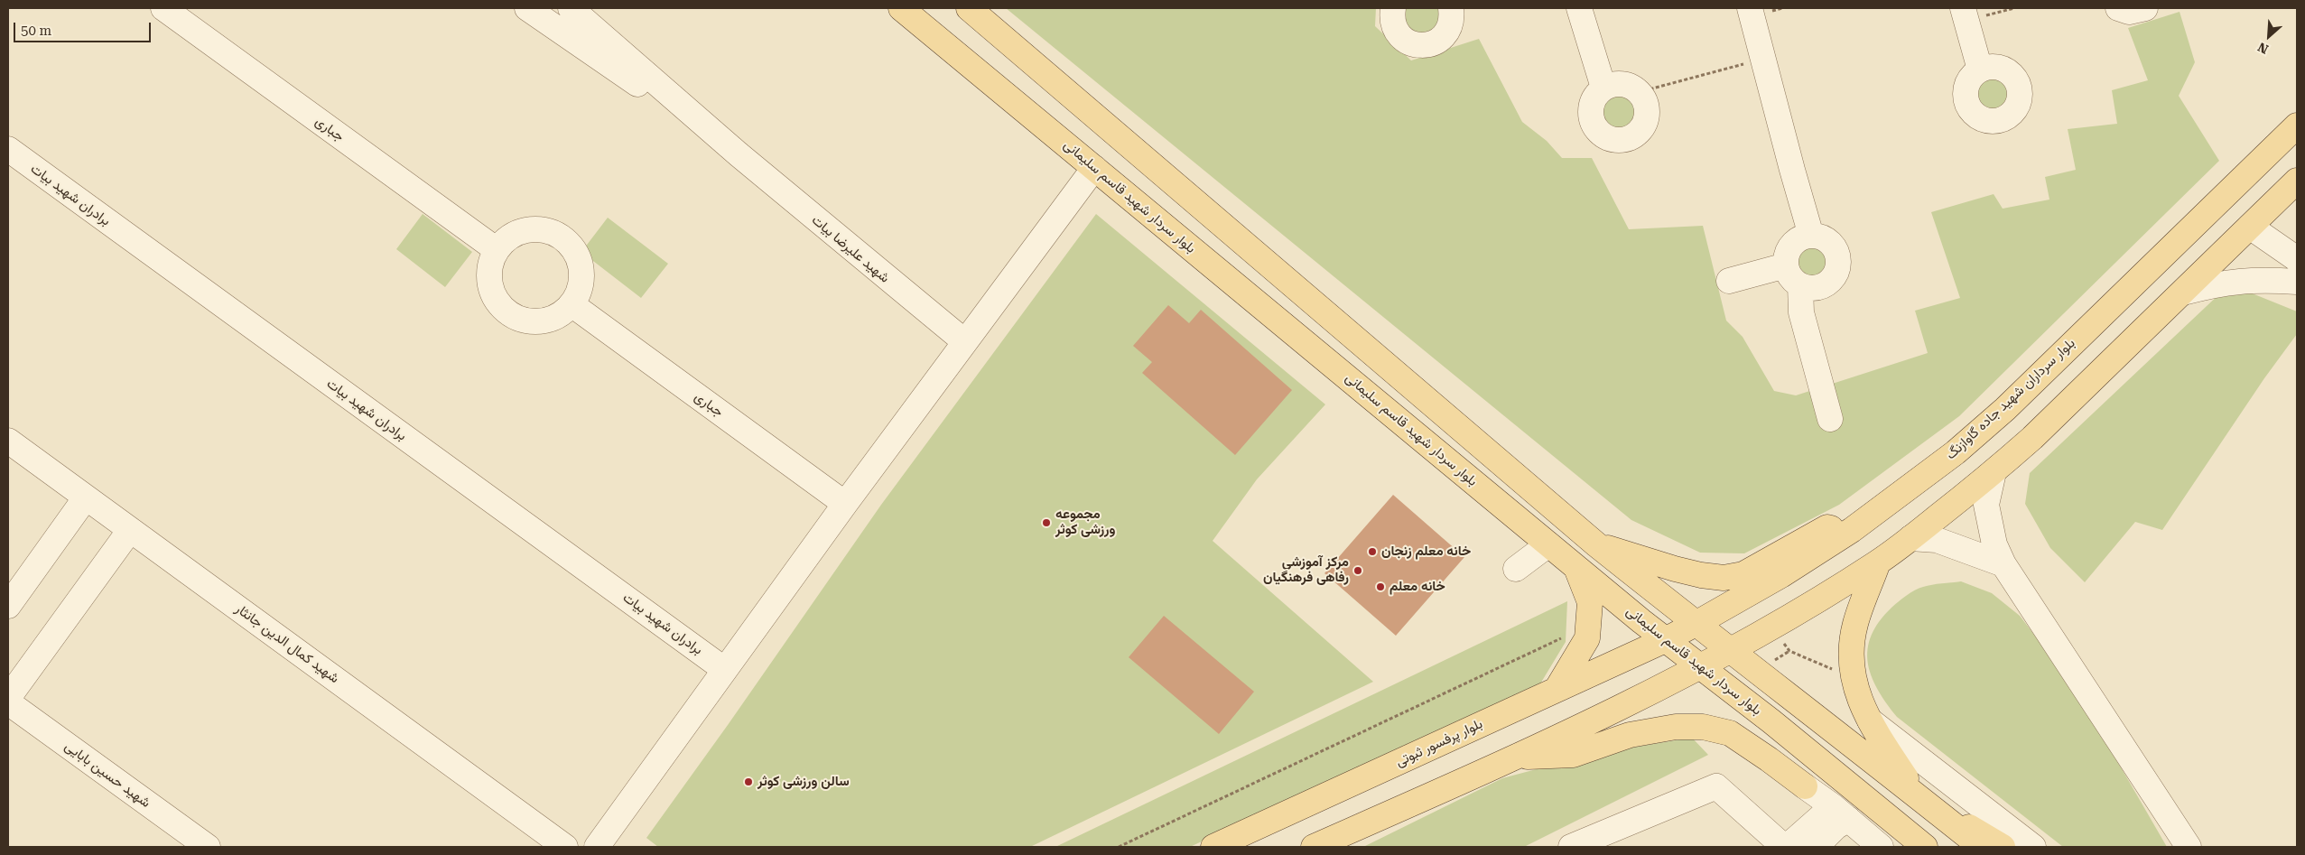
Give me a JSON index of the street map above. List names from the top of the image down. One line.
{"streets":{"main road":["بلوار سردار شهید قاسم سلیمانی","بلوار سرداران شهید جاده گاوازنگ","بلوار پرفسور ثبوتی"],"street":["جباری","برادران شهید بیات","شهید علیرضا بیات","شهید کمال الدین جانثار","شهید حسین بابایی"]},"crossings":[["بلوار سردار شهید قاسم سلیمانی","بلوار سرداران شهید جاده گاوازنگ"],["بلوار سردار شهید قاسم سلیمانی","بلوار پرفسور ثبوتی"],["بلوار سرداران شهید جاده گاوازنگ","بلوار پرفسور ثبوتی"]],"places":["مجموعه ورزشی کوثر","خانه معلم زنجان","مرکز آموزشی رفاهی فرهنگیان","خانه معلم","سالن ورزشی کوثر"],"scale_bar":"50 m","north":"bottom left"}
